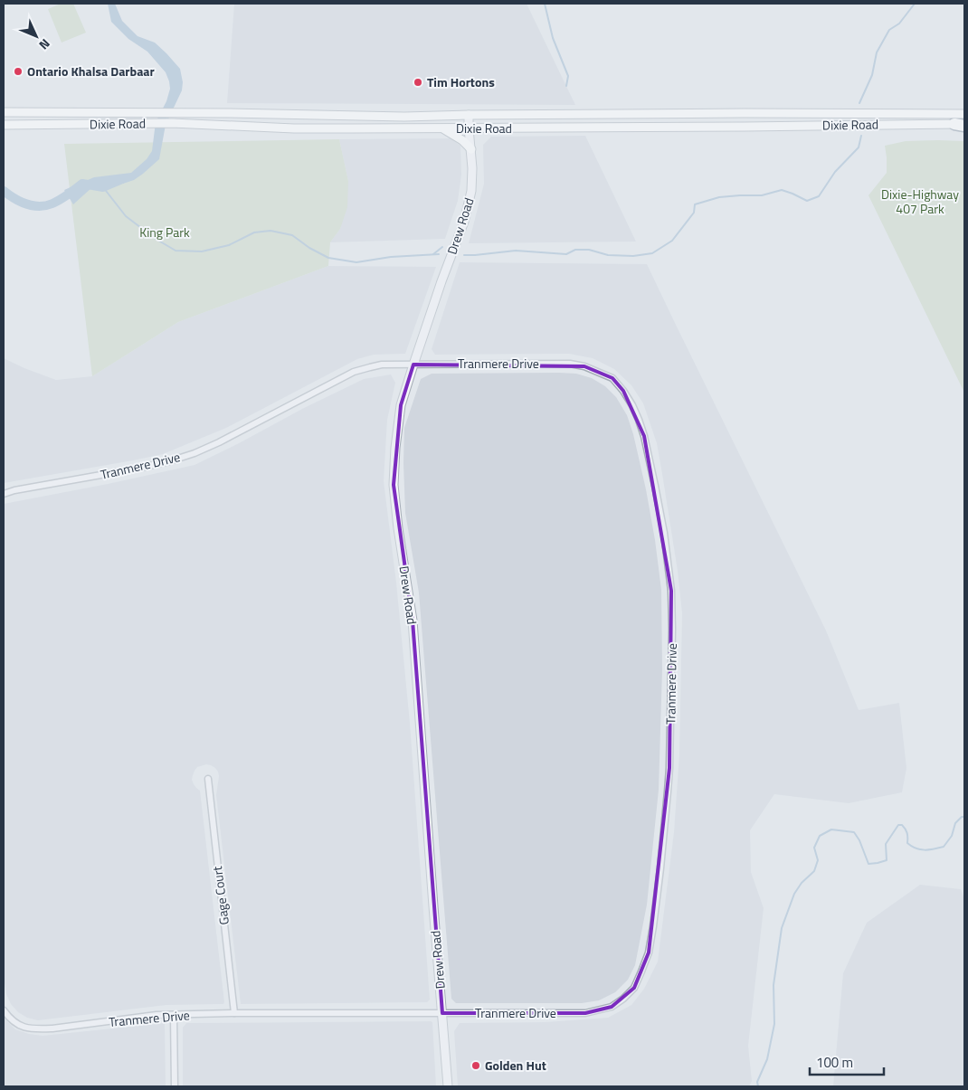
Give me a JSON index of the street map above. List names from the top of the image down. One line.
{"streets":{"main road":["Dixie Road"],"street":["Drew Road","Tranmere Drive","Gage Court"]},"crossings":[["Dixie Road","Drew Road"],["Drew Road","Tranmere Drive"],["Tranmere Drive","Gage Court"]],"parks":["Dixie-Highway 407 Park","King Park"],"places":["Ontario Khalsa Darbaar","Tim Hortons","Golden Hut"],"scale_bar":"100 m","north":"bottom right"}
